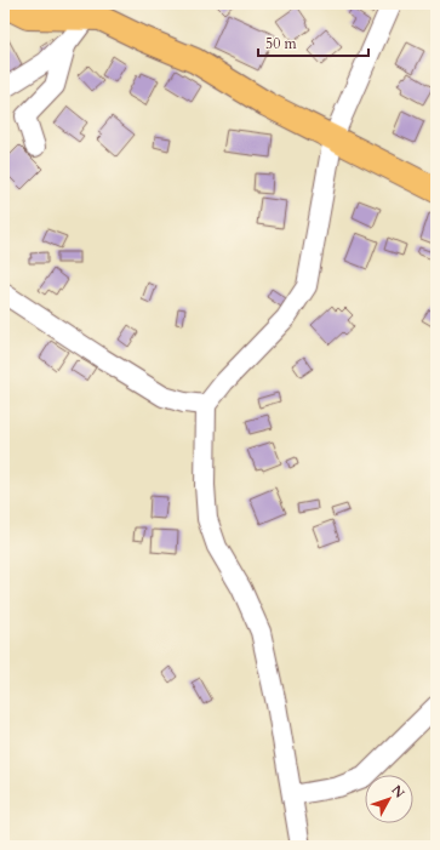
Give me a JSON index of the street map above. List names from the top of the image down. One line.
{"scale_bar":"50 m","north":"top right"}
